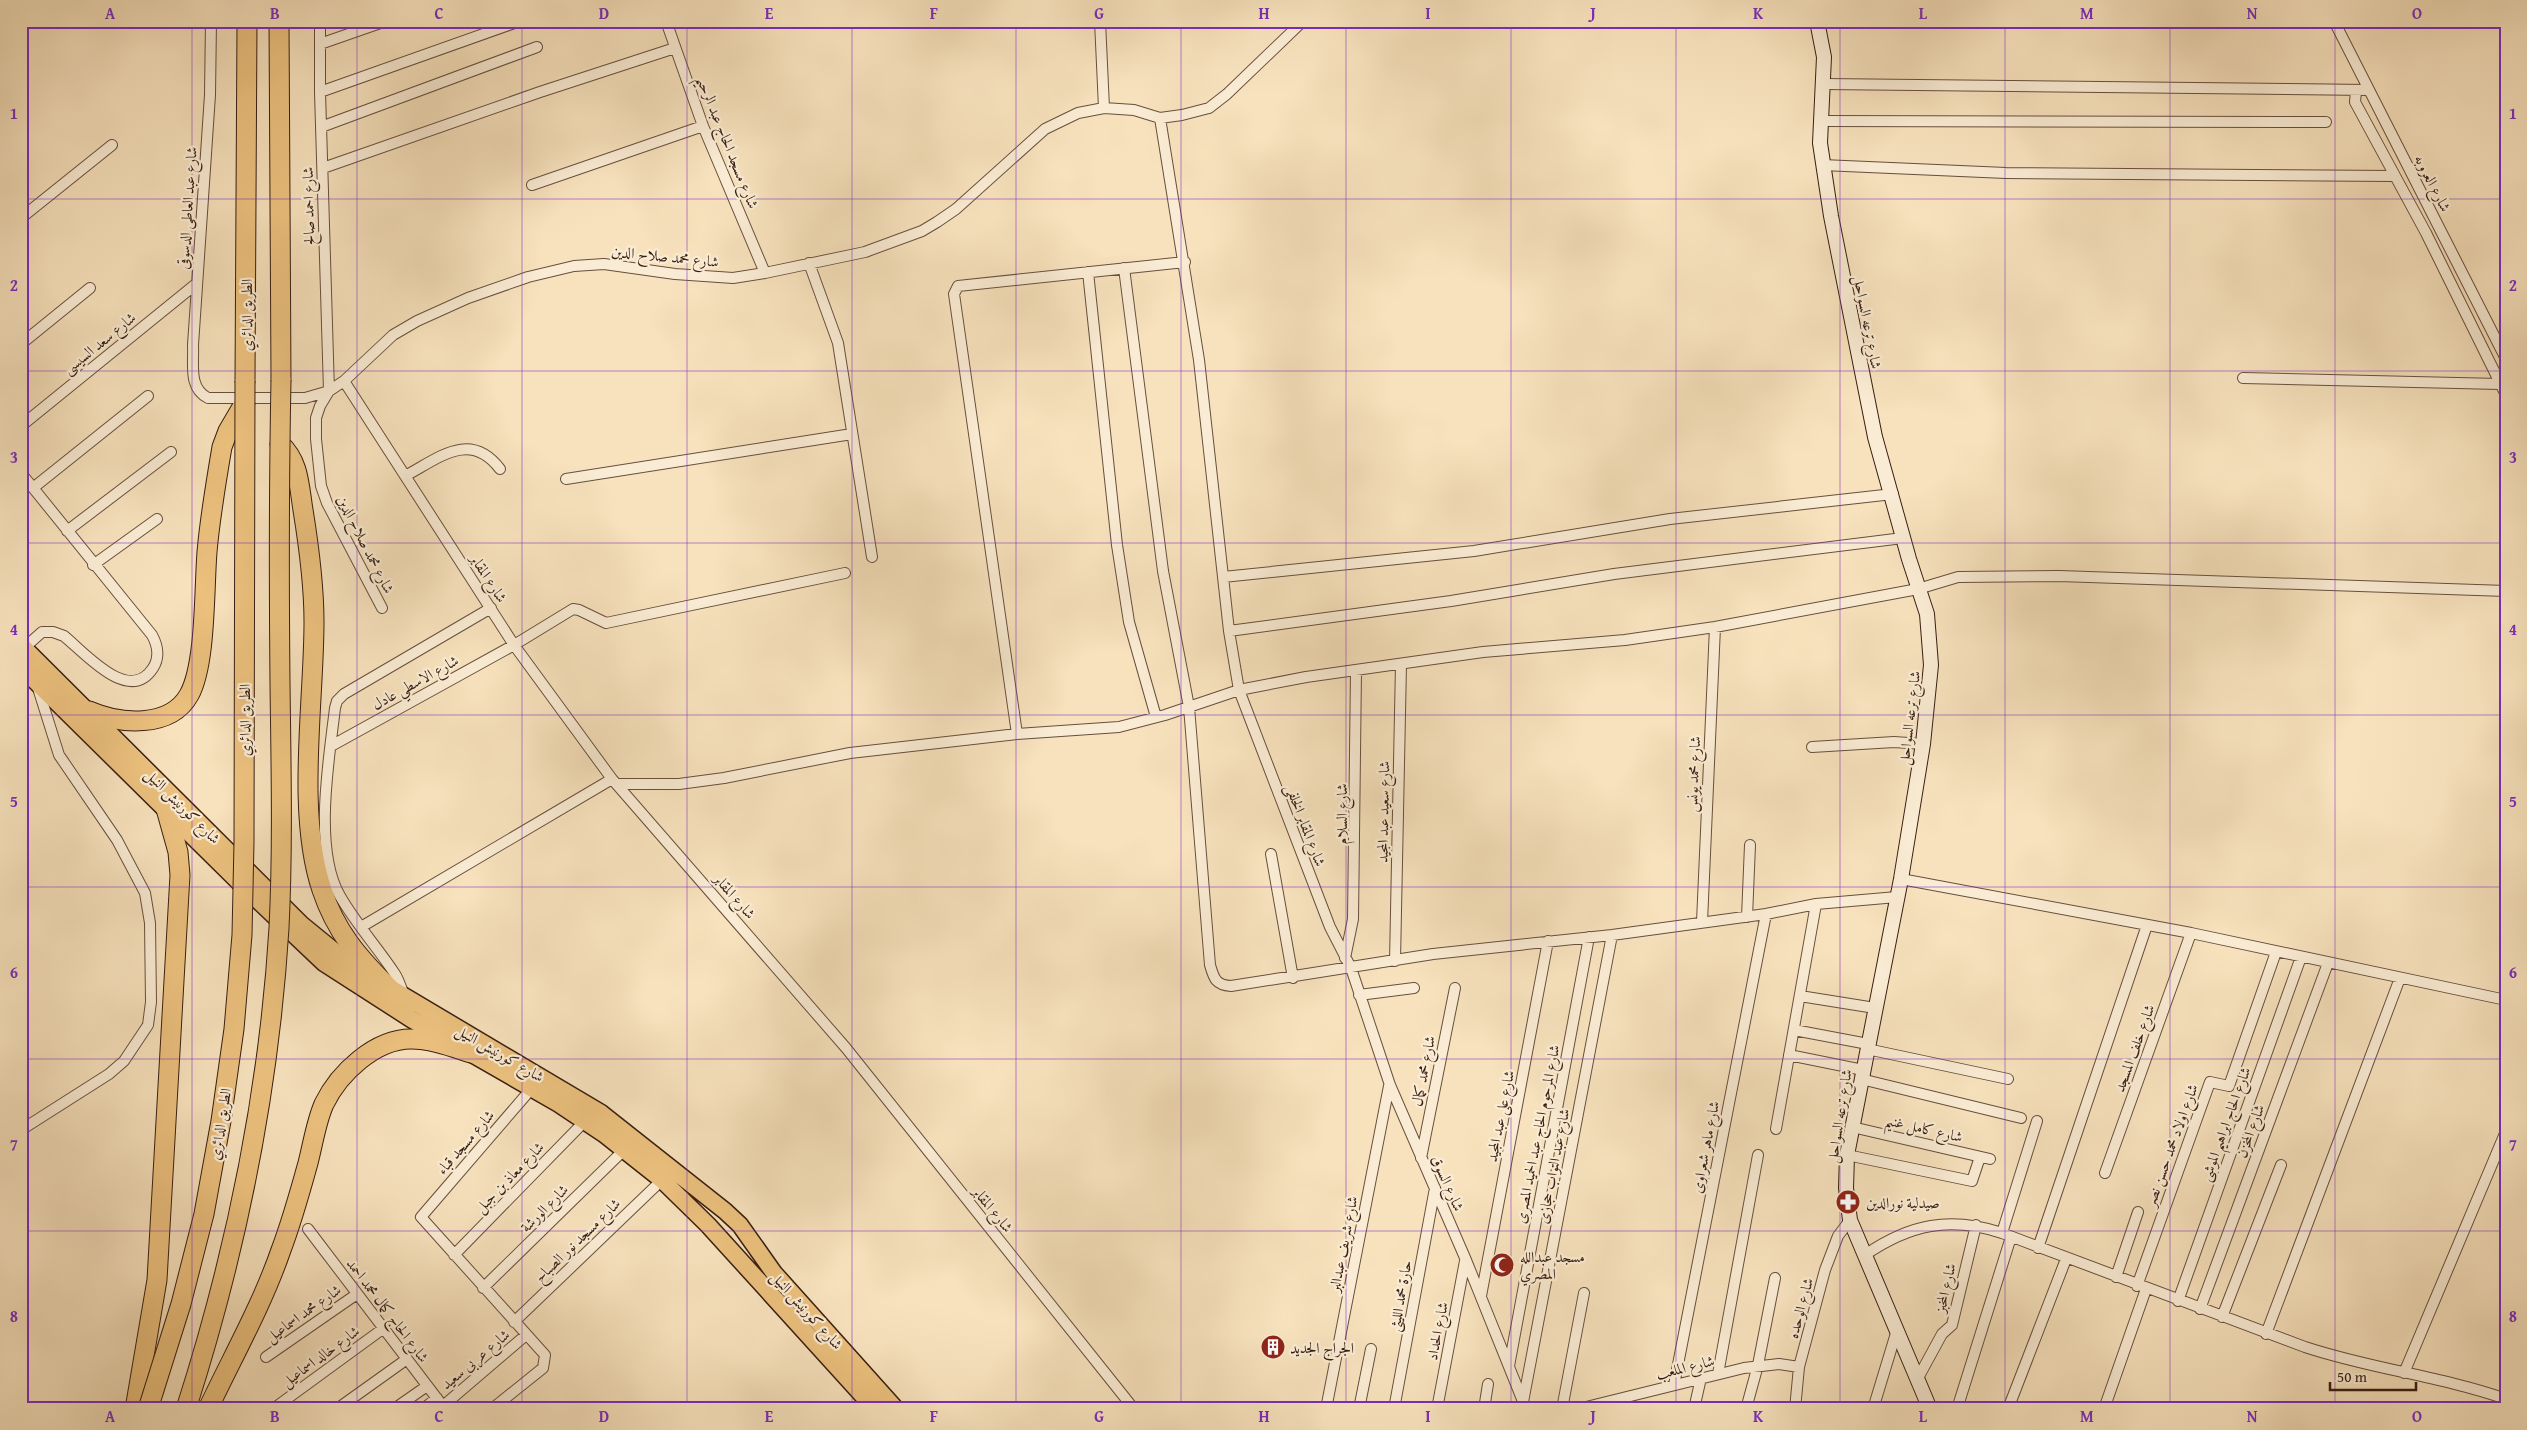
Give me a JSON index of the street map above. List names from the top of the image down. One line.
{"streets":{"highway":["الطريق الدائري"],"main road":["شارع ترعه السواحل","شارع كورنيش النيل"],"street":["شارع مسجد الحاج عبد الرحيم","شارع العروبه","شارع احمد صالح","شارع عبد العاطى الدسوقى","شارع محمد صلاح الدين","شارع سعد السيسى","شارع المقابر","شارع الاسطي عادل","شارع محمد يونس","شارع سعيد عبد المجيد","شارع السلام","شارع المقابر الخلفى","شارع خلف المسجد","شارع محمد كمال","شارع على عبد المجيد","شارع الحاج ابراهيم الموشى","شارع كامل غنيم","شارع المخزن","شارع المرحوم الحاج عبد الحميد المصرى","شارع مسجد قباء","شارع اولاد محمد حسن نصر","شارع ماهر شعراوى","شارع عبد التواب حجازى","شارع معاذ بن جبل","شارع السوق","شارع الورشة","شارع مسجد نور الصباح","شارع شريف عبدالبر","شارع المخبز","حارة محمد الليثى","شارع الوحده","شارع الحاج كمال محمد احمد","شارع محمد اسماعيل","شارع الحداد","شارع خالد اسماعيل","شارع عربى سعيد","شارع الملعب"]},"crossings":[["شارع مسجد الحاج عبد الرحيم","شارع محمد صلاح الدين"],["شارع احمد صالح","شارع عبد العاطى الدسوقى"],["شارع احمد صالح","شارع محمد صلاح الدين"],["شارع عبد العاطى الدسوقى","شارع محمد صلاح الدين"],["شارع عبد العاطى الدسوقى","شارع سعد السيسى"],["شارع محمد صلاح الدين","شارع المقابر"],["شارع محمد صلاح الدين","شارع المقابر الخلفى"],["شارع ترعه السواحل","شارع كامل غنيم"],["شارع ترعه السواحل","شارع المخبز"],["شارع ترعه السواحل","شارع الوحده"],["شارع المقابر","شارع الاسطي عادل"],["شارع كورنيش النيل","شارع مسجد قباء"],["شارع كورنيش النيل","شارع معاذ بن جبل"],["شارع كورنيش النيل","شارع الورشة"],["شارع كورنيش النيل","شارع مسجد نور الصباح"],["شارع السلام","شارع المقابر الخلفى"],["شارع المقابر الخلفى","شارع السوق"],["شارع محمد كمال","شارع السوق"],["شارع على عبد المجيد","شارع السوق"],["شارع المرحوم الحاج عبد الحميد المصرى","شارع السوق"],["شارع مسجد قباء","شارع معاذ بن جبل"],["شارع ماهر شعراوى","شارع الملعب"],["شارع عبد التواب حجازى","شارع السوق"],["شارع السوق","شارع شريف عبدالبر"],["شارع السوق","حارة محمد الليثى"],["شارع السوق","شارع الحداد"],["شارع الوحده","شارع الملعب"],["شارع الحاج كمال محمد احمد","شارع محمد اسماعيل"],["شارع الحاج كمال محمد احمد","شارع خالد اسماعيل"],["شارع الحاج كمال محمد احمد","شارع عربى سعيد"]],"places":{"pharmacy":["صيدلية نورالدين"],"mosque":["مسجد عبدالله المصري"],"building":["الجراج الجديد"]},"scale_bar":"50 m","grid":{"columns":["A","B","C","D","E","F","G","H","I","J","K","L","M","N","O"],"rows":["1","2","3","4","5","6","7","8"]}}
